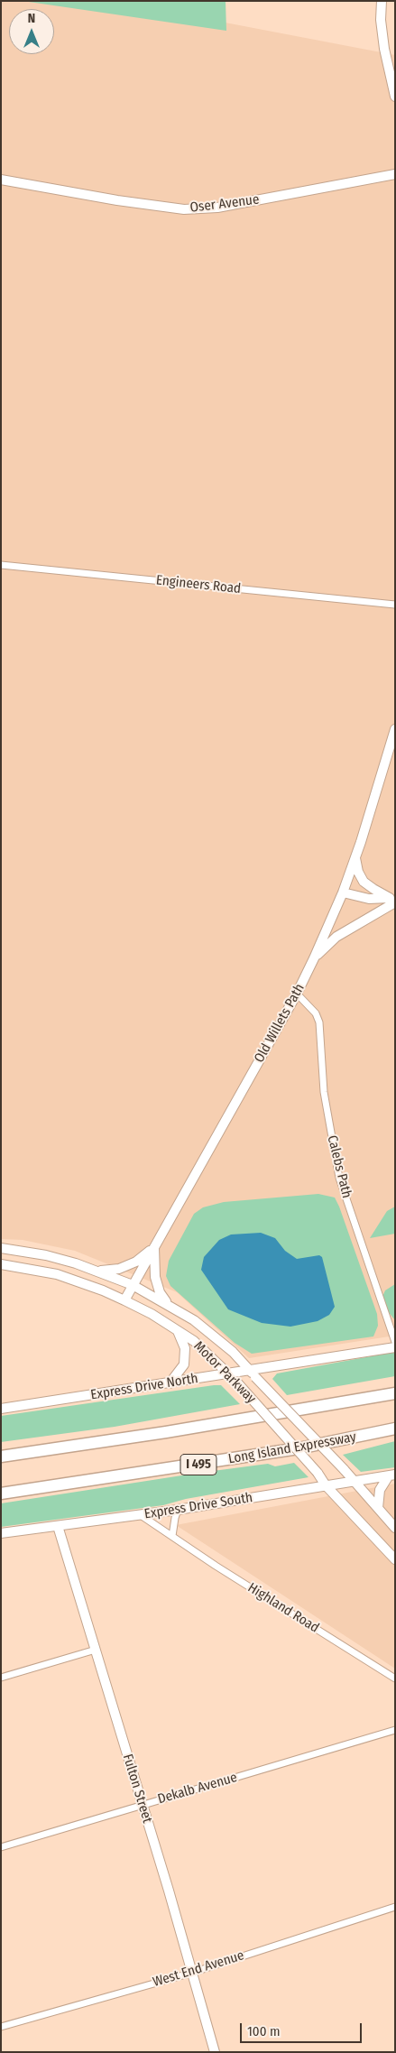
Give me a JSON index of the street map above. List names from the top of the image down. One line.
{"streets":{"highway":["Long Island Expressway","I 495"],"main road":["Oser Avenue","Old Willets Path","Motor Parkway","Express Drive North","Express Drive South","Fulton Street"],"street":["Engineers Road","Calebs Path","Highland Road","Dekalb Avenue","West End Avenue"]},"crossings":[["Old Willets Path","Calebs Path"],["Old Willets Path","Motor Parkway"],["Motor Parkway","Express Drive North"],["Motor Parkway","Express Drive South"],["Express Drive South","Highland Road"],["Express Drive South","Fulton Street"],["Fulton Street","Dekalb Avenue"],["Fulton Street","West End Avenue"]],"scale_bar":"100 m","north":"top"}
